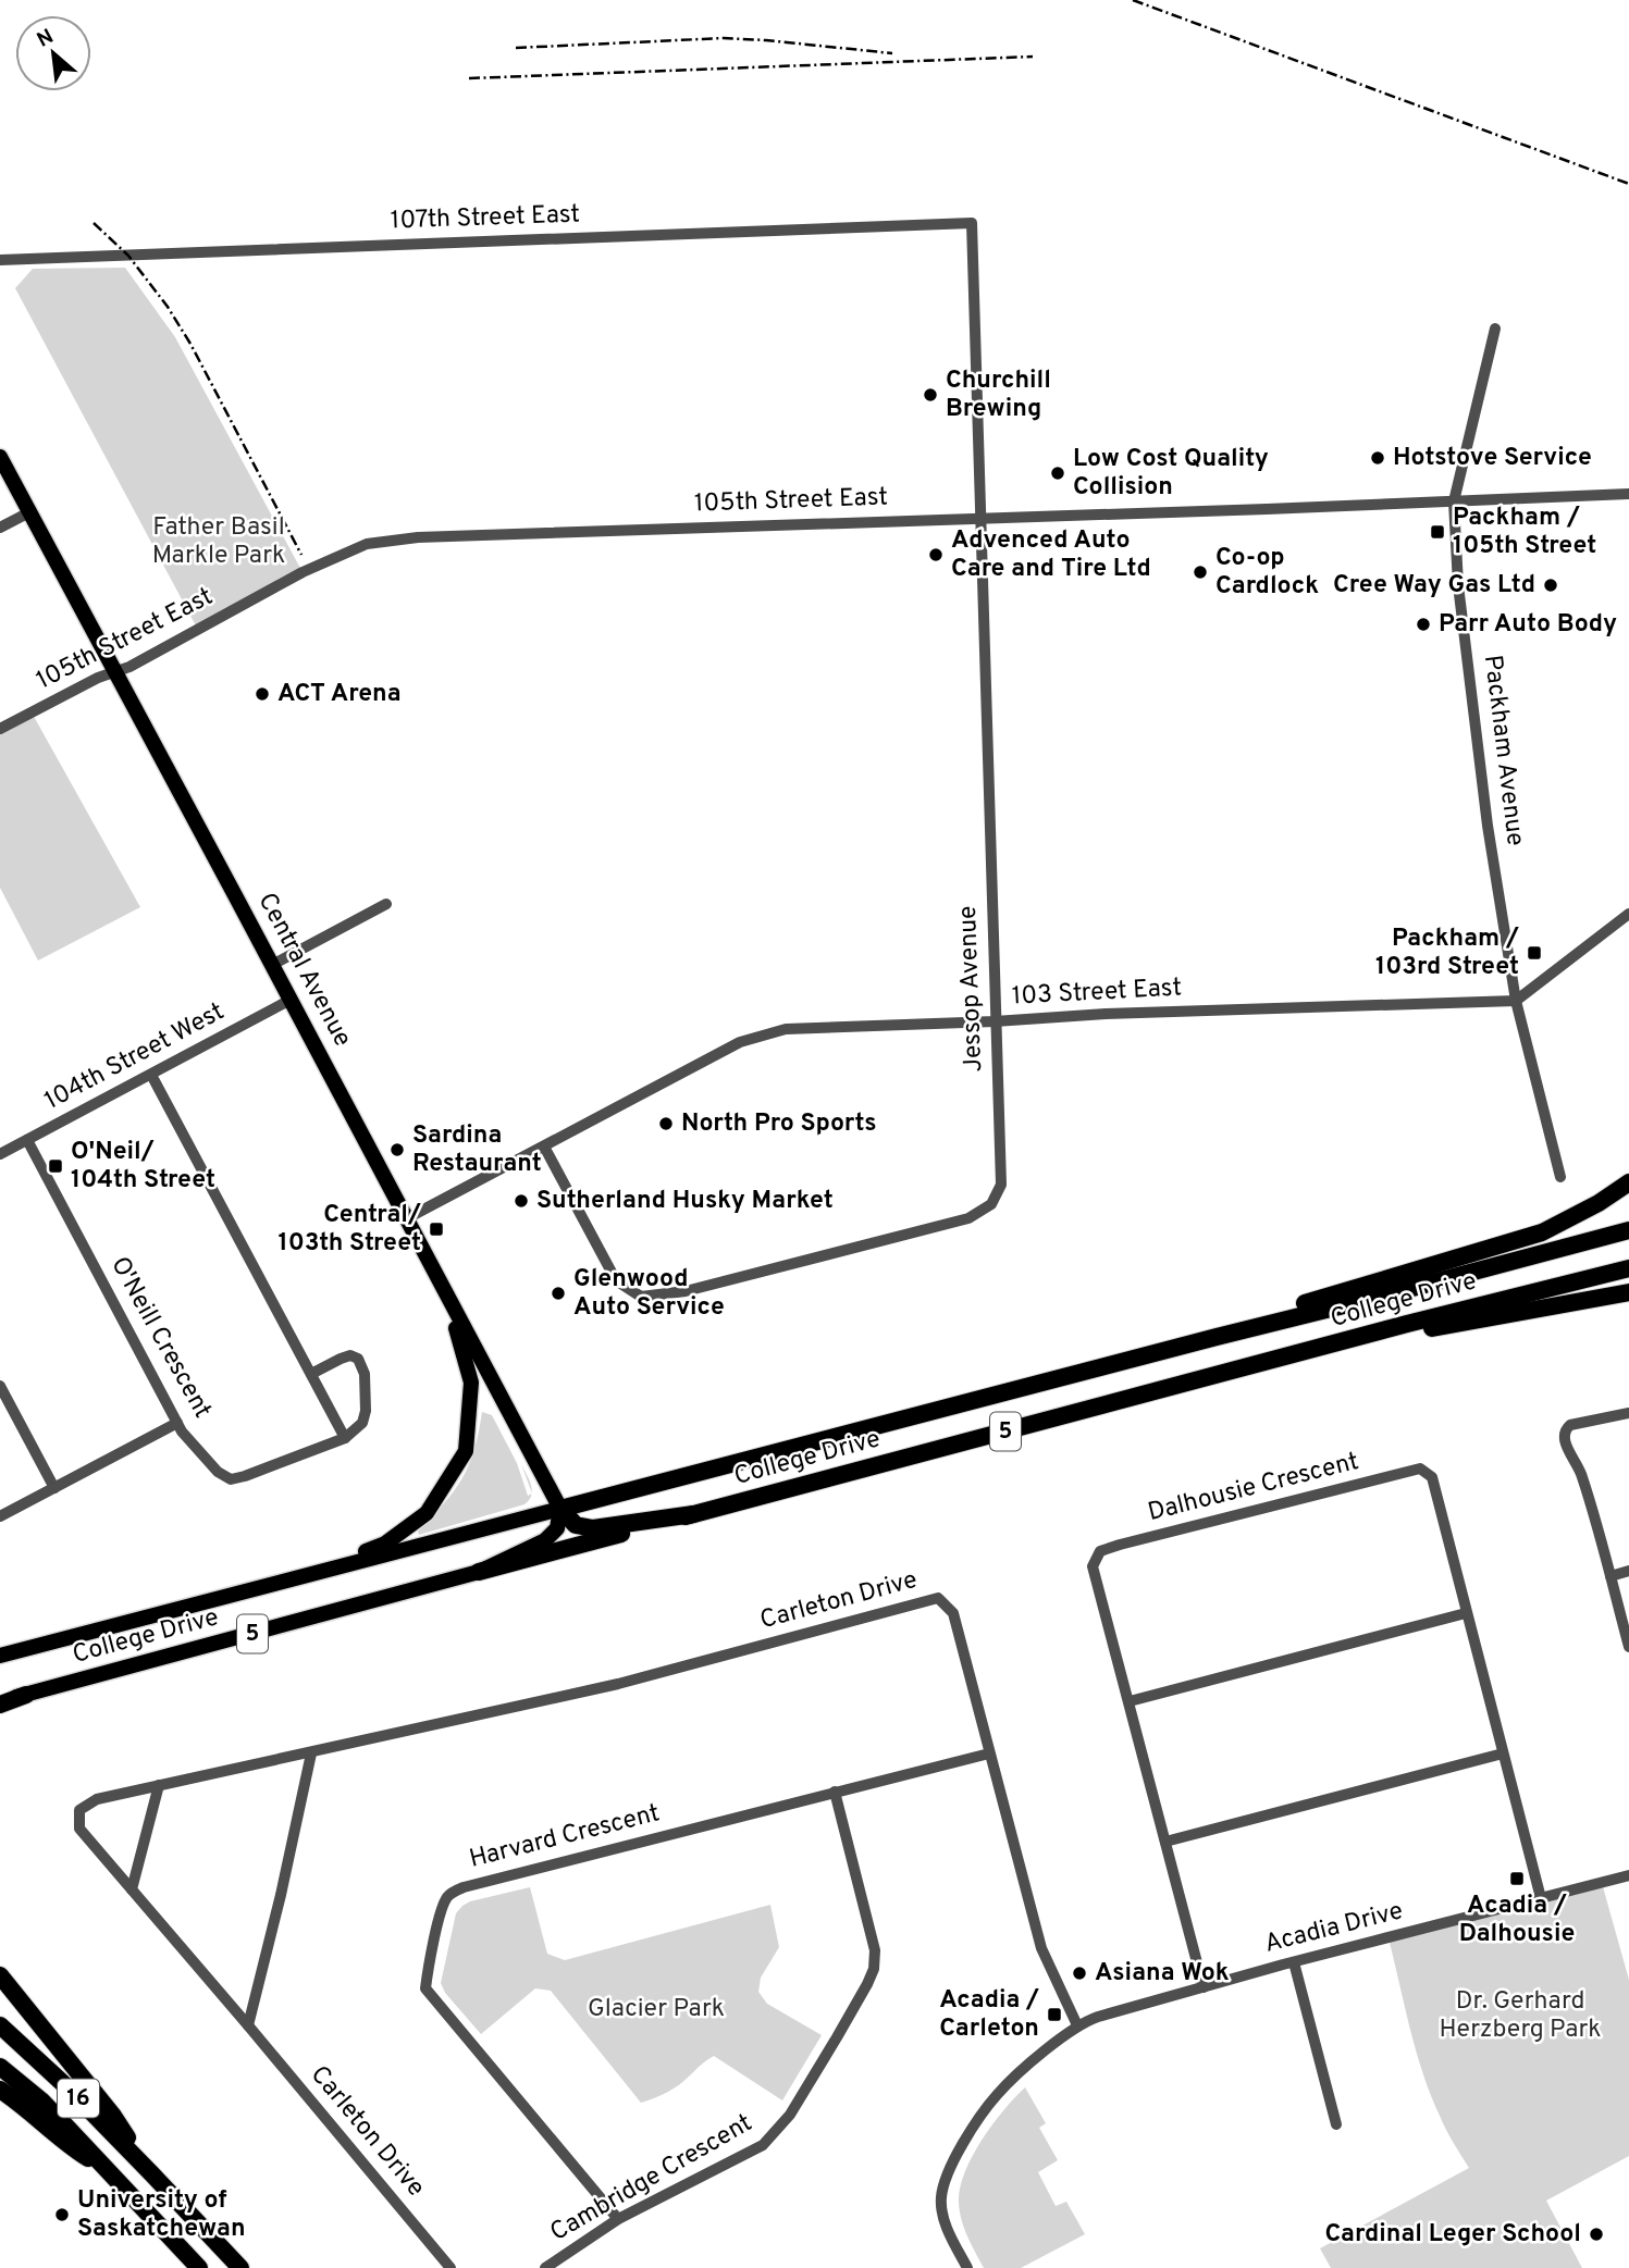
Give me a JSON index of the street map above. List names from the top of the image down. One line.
{"streets":{"highway":["College Drive","5","16"],"main road":["Central Avenue"],"street":["107th Street East","105th Street East","Packham Avenue","Jessop Avenue","103 Street East","104th Street West","O'Neill Crescent","Dalhousie Crescent","Carleton Drive","Harvard Crescent","Acadia Drive","Cambridge Crescent"]},"crossings":[["107th Street East","Jessop Avenue"],["105th Street East","Packham Avenue"],["105th Street East","Central Avenue"],["105th Street East","Jessop Avenue"],["Packham Avenue","103 Street East"],["Central Avenue","103 Street East"],["Central Avenue","104th Street West"],["Central Avenue","College Drive"],["Jessop Avenue","103 Street East"],["104th Street West","O'Neill Crescent"],["Dalhousie Crescent","Acadia Drive"],["Carleton Drive","Harvard Crescent"],["Carleton Drive","Acadia Drive"],["Harvard Crescent","Cambridge Crescent"]],"parks":["Father Basil Markle Park","Dr. Gerhard Herzberg Park","Glacier Park"],"places":{"other":["Churchill Brewing","Hotstove Service","Low Cost Quality Collision","Advenced Auto Care and Tire Ltd","Co-op Cardlock","Cree Way Gas Ltd","Parr Auto Body","ACT Arena","North Pro Sports","Sardina Restaurant","Sutherland Husky Market","Glenwood Auto Service","Asiana Wok","University of Saskatchewan","Cardinal Leger School"],"transit":["Packham / 105th Street","Packham / 103rd Street","O'Neil/ 104th Street","Central/ 103th Street","Acadia / Dalhousie","Acadia / Carleton"]},"north":"top left"}
